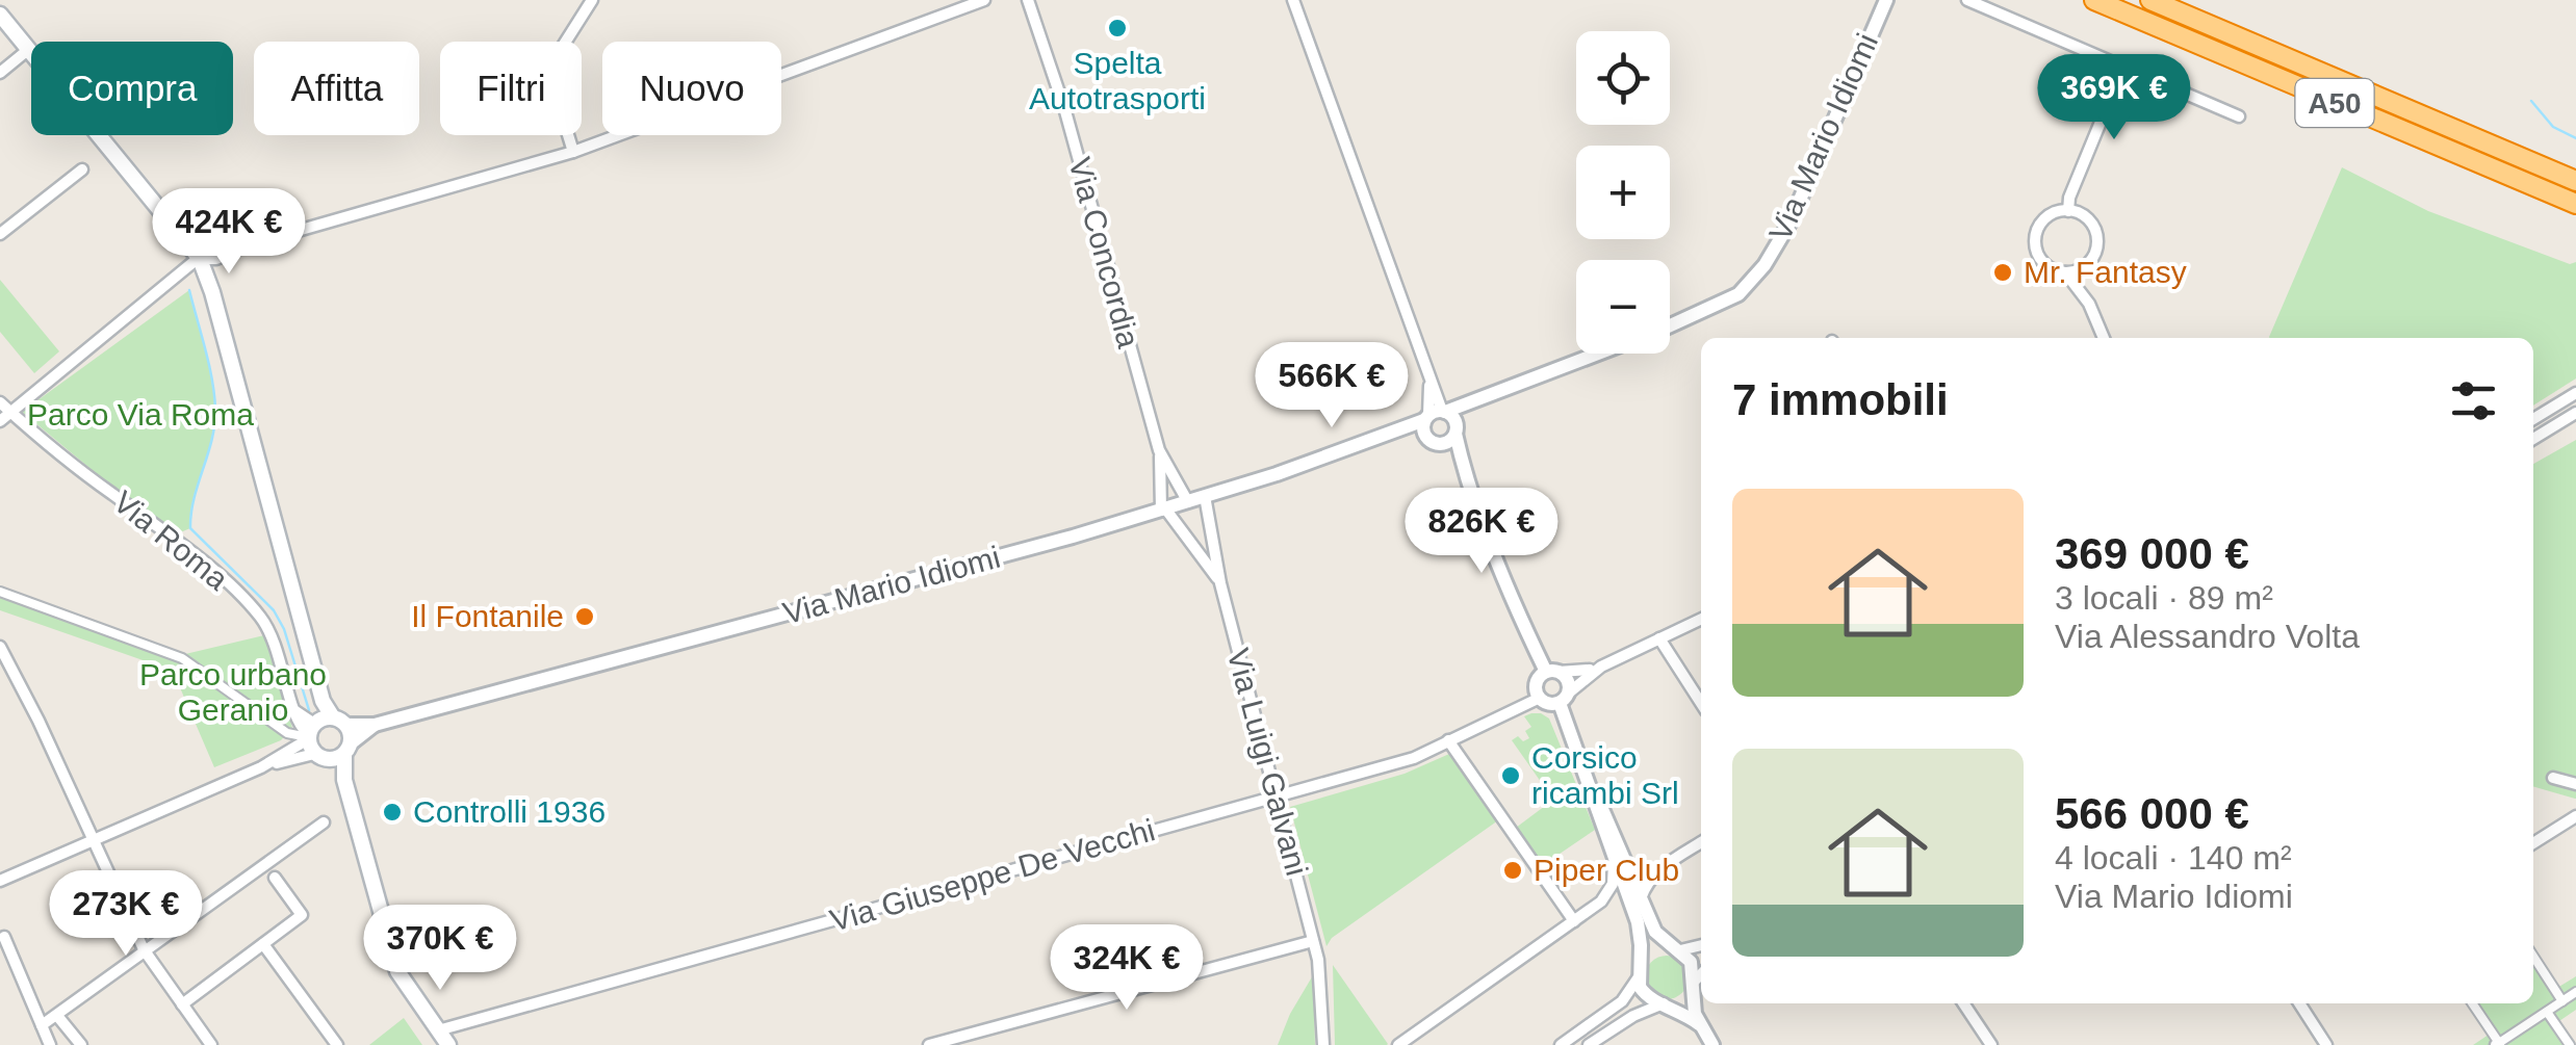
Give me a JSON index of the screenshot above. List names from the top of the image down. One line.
{"streets":{"highway":["A50"],"street":["Via Mario Idiomi","Via Concordia","Via Roma","Via Luigi Galvani","Via Giuseppe De Vecchi"]},"crossings":[["Via Mario Idiomi","Via Concordia"],["Via Mario Idiomi","Via Roma"],["Via Mario Idiomi","Via Luigi Galvani"],["Via Luigi Galvani","Via Giuseppe De Vecchi"]],"parks":["Parco Via Roma","Parco urbano Geranio"],"places":["Spelta Autotrasporti","Mr. Fantasy","Il Fontanile","Corsico ricambi Srl","Controlli 1936","Piper Club"],"page":{"map_buttons":["+","−"],"chip":["Compra","Affitta","Filtri","Nuovo"],"price":["369K €","424K €","566K €","826K €","273K €","370K €","324K €"],"heading":"7 immobili","list":[{"name":"369 000 €","note":"3 locali · 89 m² · Via Alessandro Volta"},{"name":"566 000 €","note":"4 locali · 140 m² · Via Mario Idiomi"}]}}
